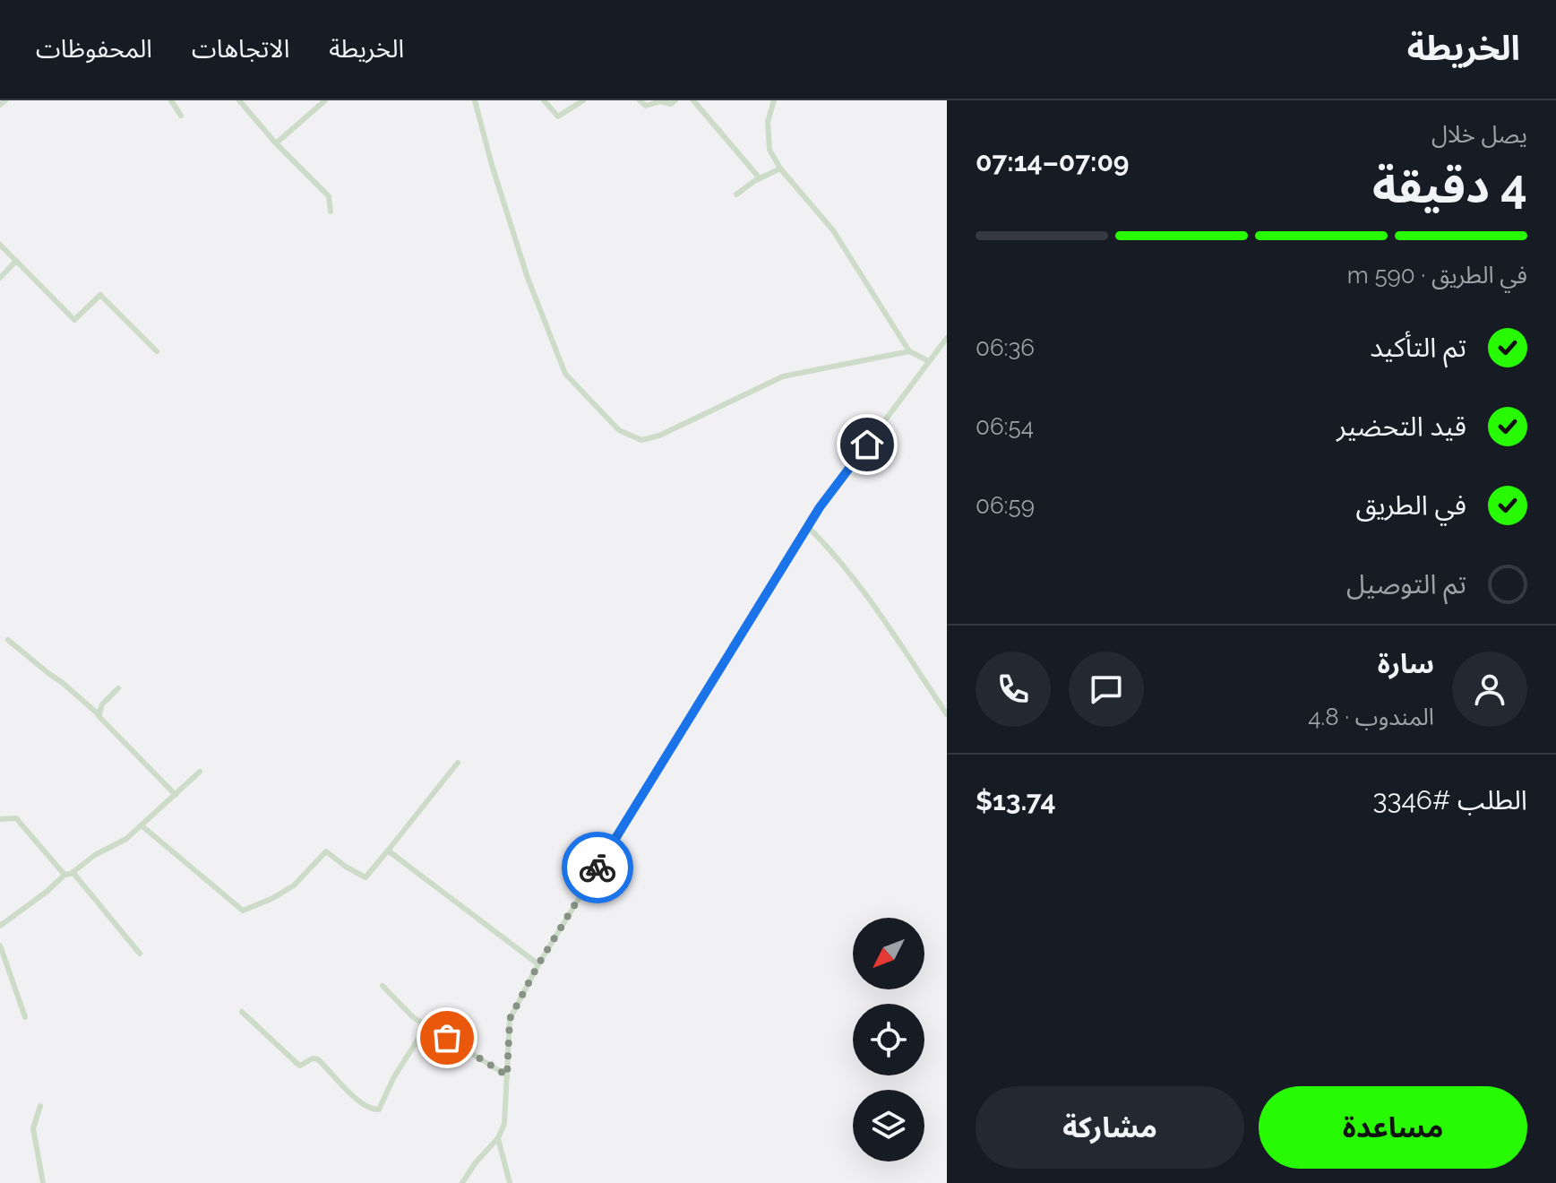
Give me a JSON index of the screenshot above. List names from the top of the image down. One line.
{"north":"bottom left","page":{"header":"الخريطة","nav":["الخريطة","الاتجاهات","المحفوظات"],"heading":["4 دقيقة","يصل خلال","07:09–07:14"],"panel":["سارة","المندوب · 4.8","الطلب #3346","$13.74"],"bar":"في الطريق · 590 m","list":[["تم التأكيد","06:36"],["قيد التحضير","06:54"],["في الطريق","06:59"],"تم التوصيل"],"buttons":["مساعدة","مشاركة"]}}
